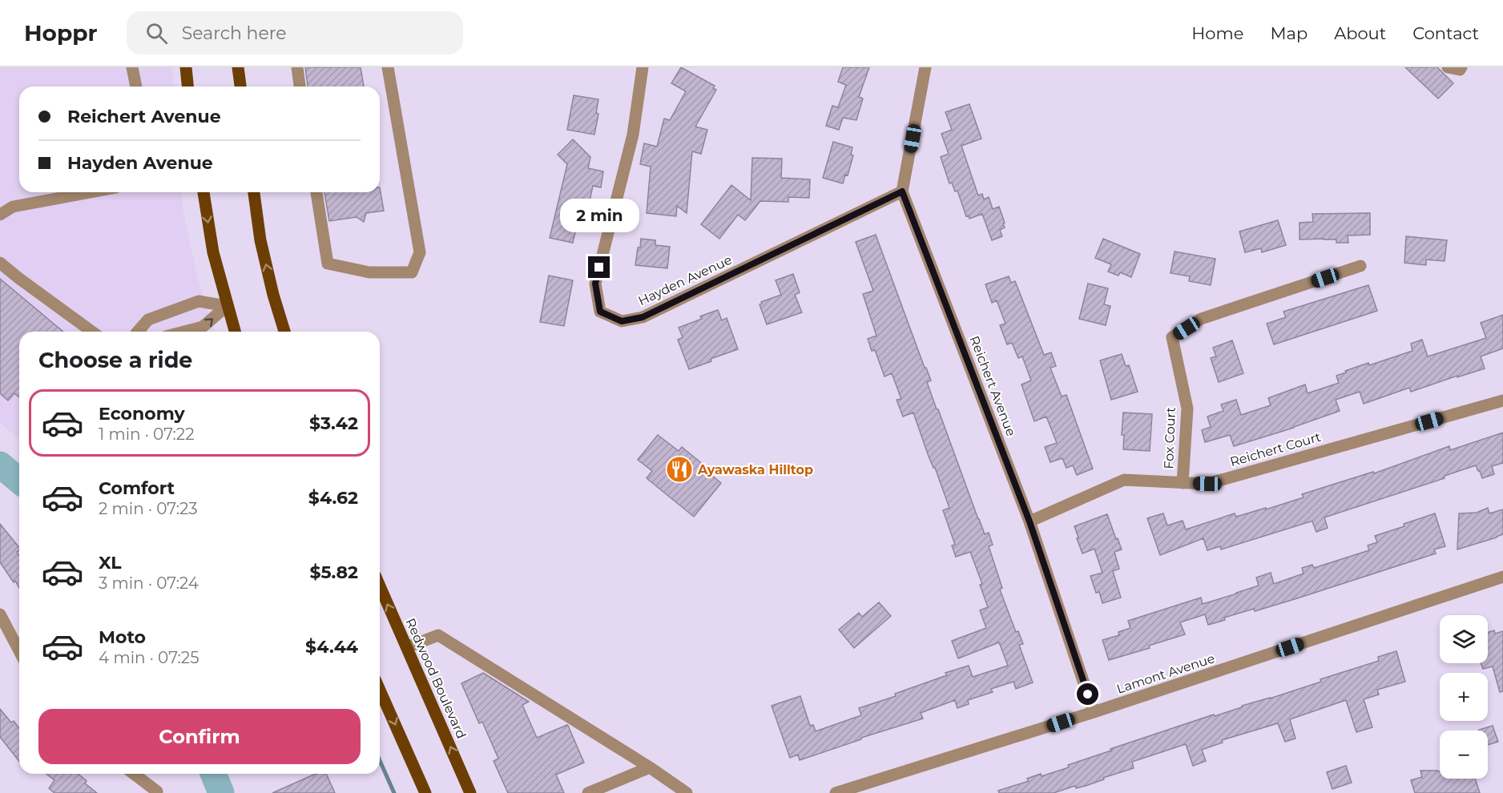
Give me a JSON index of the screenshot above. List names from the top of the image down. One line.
{"streets":{"main road":["Redwood Boulevard"],"street":["Hayden Avenue","Reichert Avenue","Fox Court","Reichert Court","Lamont Avenue"]},"crossings":[["Hayden Avenue","Reichert Avenue"],["Reichert Avenue","Reichert Court"],["Reichert Avenue","Lamont Avenue"],["Fox Court","Reichert Court"]],"places":{"restaurant":["Ayawaska Hilltop"]},"page":{"header":"Hoppr","search":"Search here","nav":["Home","Map","About","Contact"],"banner":["Reichert Avenue","Hayden Avenue"],"bubble":"2 min","heading":"Choose a ride","list":[{"name":"Economy","note":"1 min · 07:22","value":"$3.42"},{"name":"Comfort","note":"2 min · 07:23","value":"$4.62"},{"name":"XL","note":"3 min · 07:24","value":"$5.82"},{"name":"Moto","note":"4 min · 07:25","value":"$4.44"}],"map_buttons":["+","−"],"buttons":"Confirm"}}
